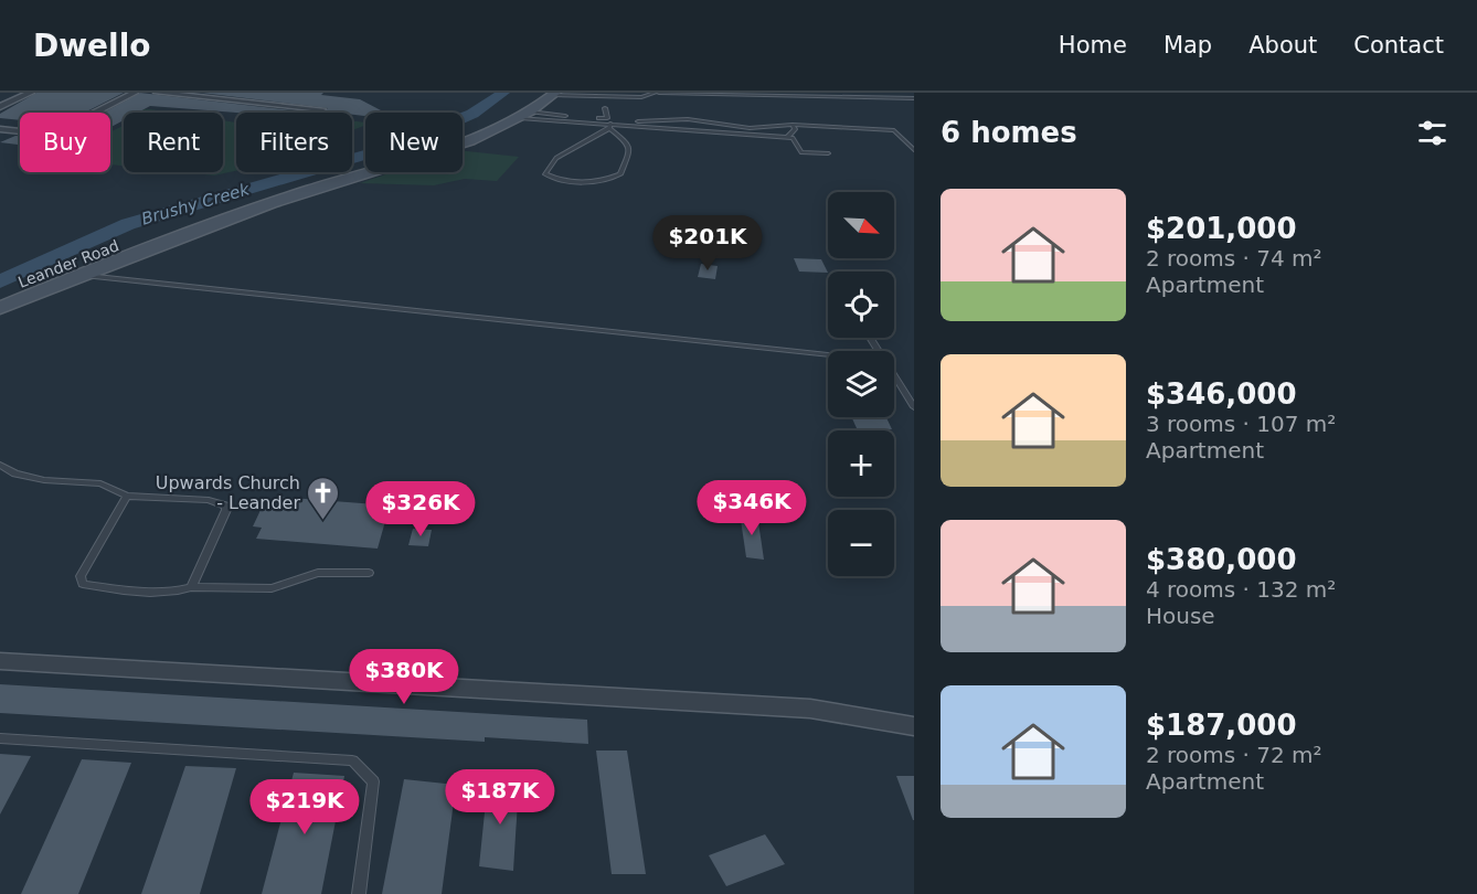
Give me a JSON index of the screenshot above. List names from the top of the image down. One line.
{"streets":{"main road":["Leander Road"]},"water":["Brushy Creek"],"places":{"church":["Upwards Church - Leander"]},"north":"bottom right","page":{"header":"Dwello","nav":["Home","Map","About","Contact"],"heading":"6 homes","chip":["Buy","Rent","Filters","New"],"list":[{"name":"$201,000","note":"2 rooms · 74 m² · Apartment"},{"name":"$346,000","note":"3 rooms · 107 m² · Apartment"},{"name":"$380,000","note":"4 rooms · 132 m² · House"},{"name":"$187,000","note":"2 rooms · 72 m² · Apartment"}],"map_buttons":["+","−"],"price":["$201K","$346K","$326K","$380K","$187K","$219K"]}}
